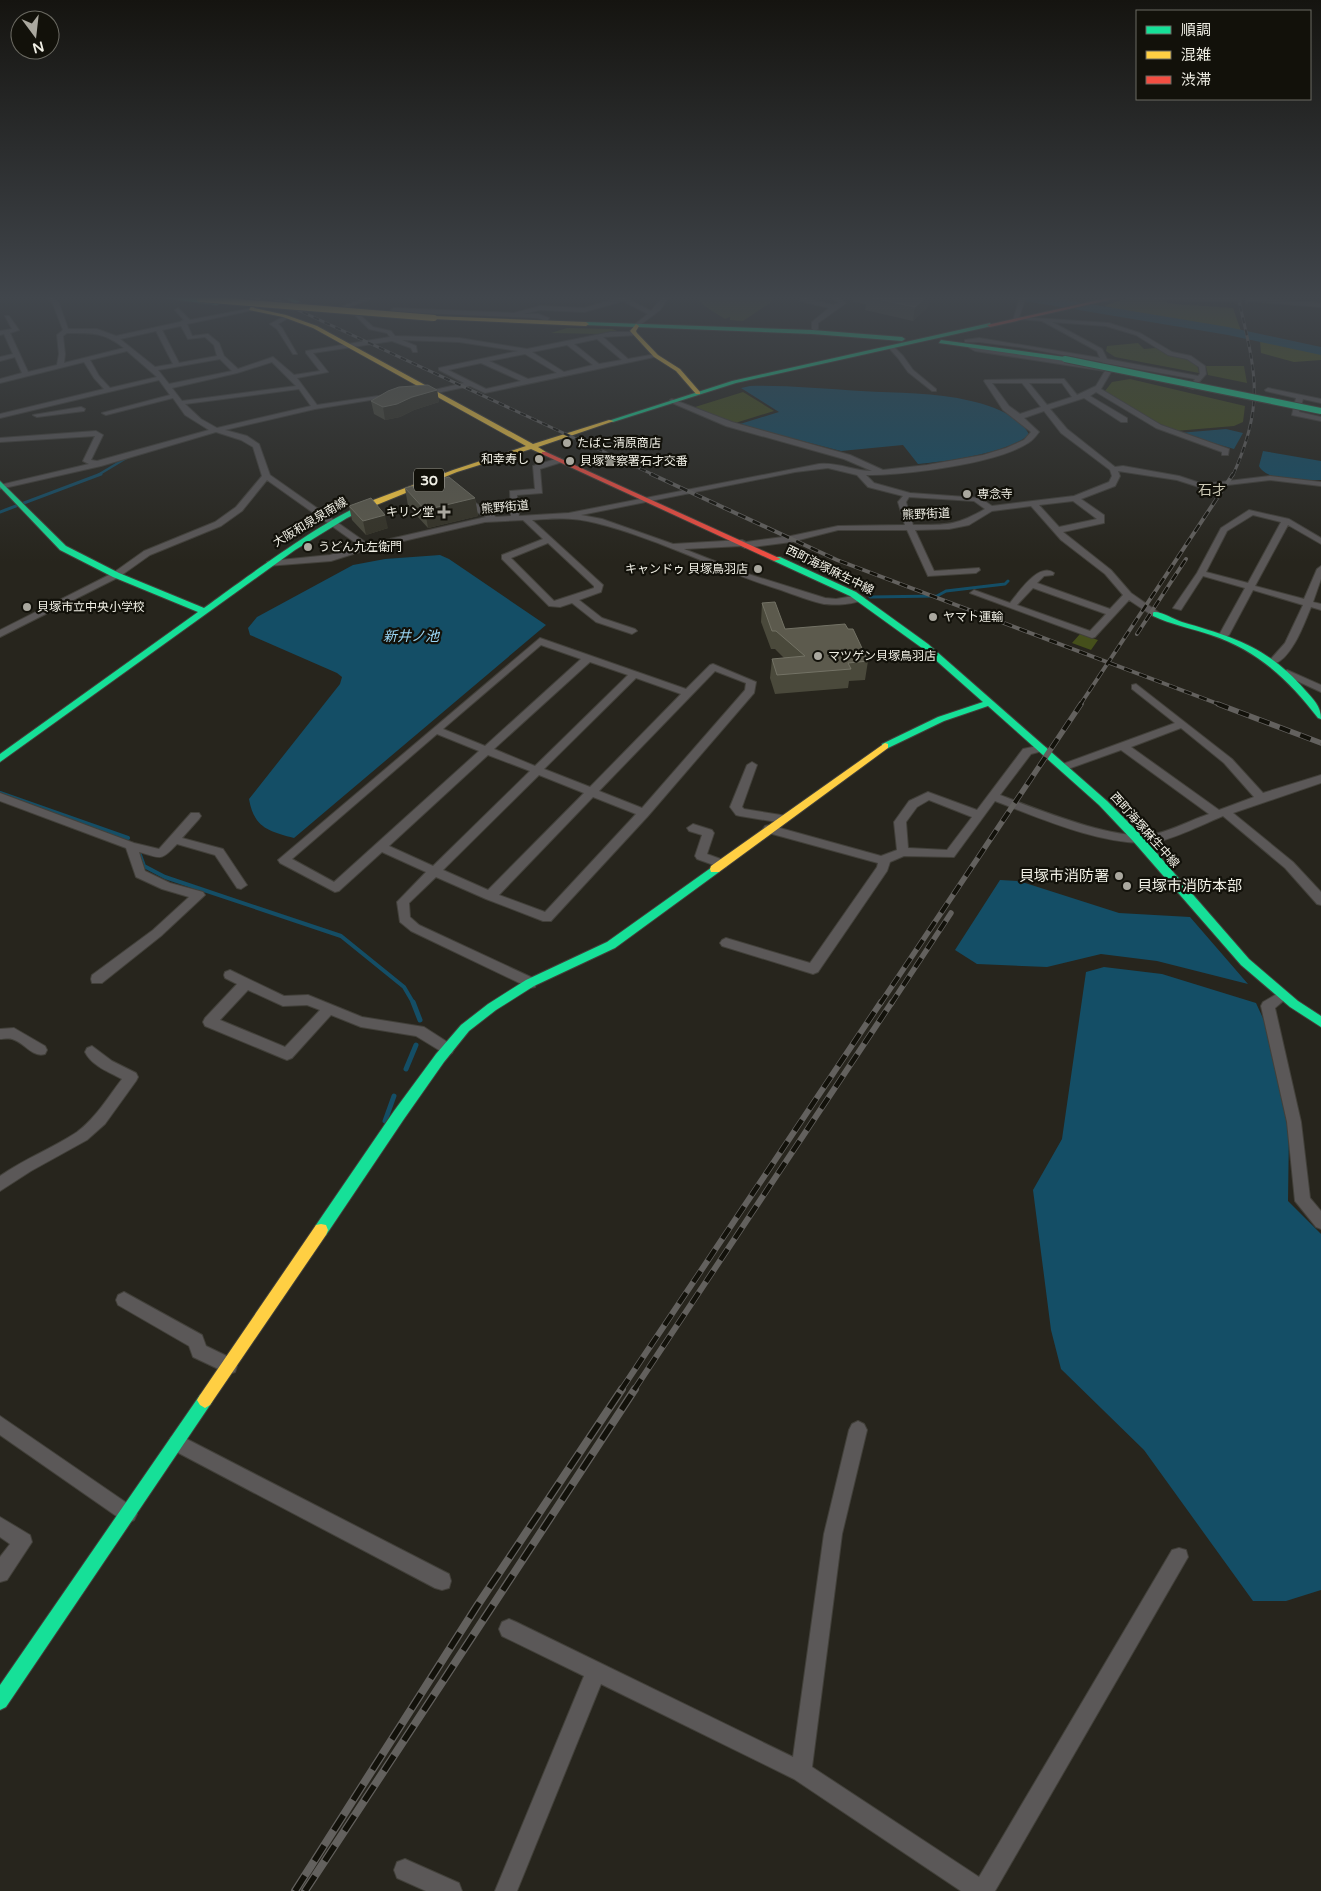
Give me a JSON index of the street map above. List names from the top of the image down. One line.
{"streets":{"main road":["30","大阪和泉泉南線","西町海塚麻生中線"],"street":["熊野街道"]},"crossings":[["熊野街道","大阪和泉泉南線"],["熊野街道","西町海塚麻生中線"],["大阪和泉泉南線","西町海塚麻生中線"]],"districts":["石才"],"water":["新井ノ池"],"places":{"other":["たばこ清原商店","和幸寿し","貝塚警察署石才交番","専念寺","うどん九左衛門","キャンドゥ 貝塚鳥羽店","貝塚市立中央小学校","ヤマト運輸","マツゲン貝塚鳥羽店","貝塚市消防署","貝塚市消防本部"],"health":["キリン堂"]},"legend":["順調","混雑","渋滞"],"north":"bottom"}
